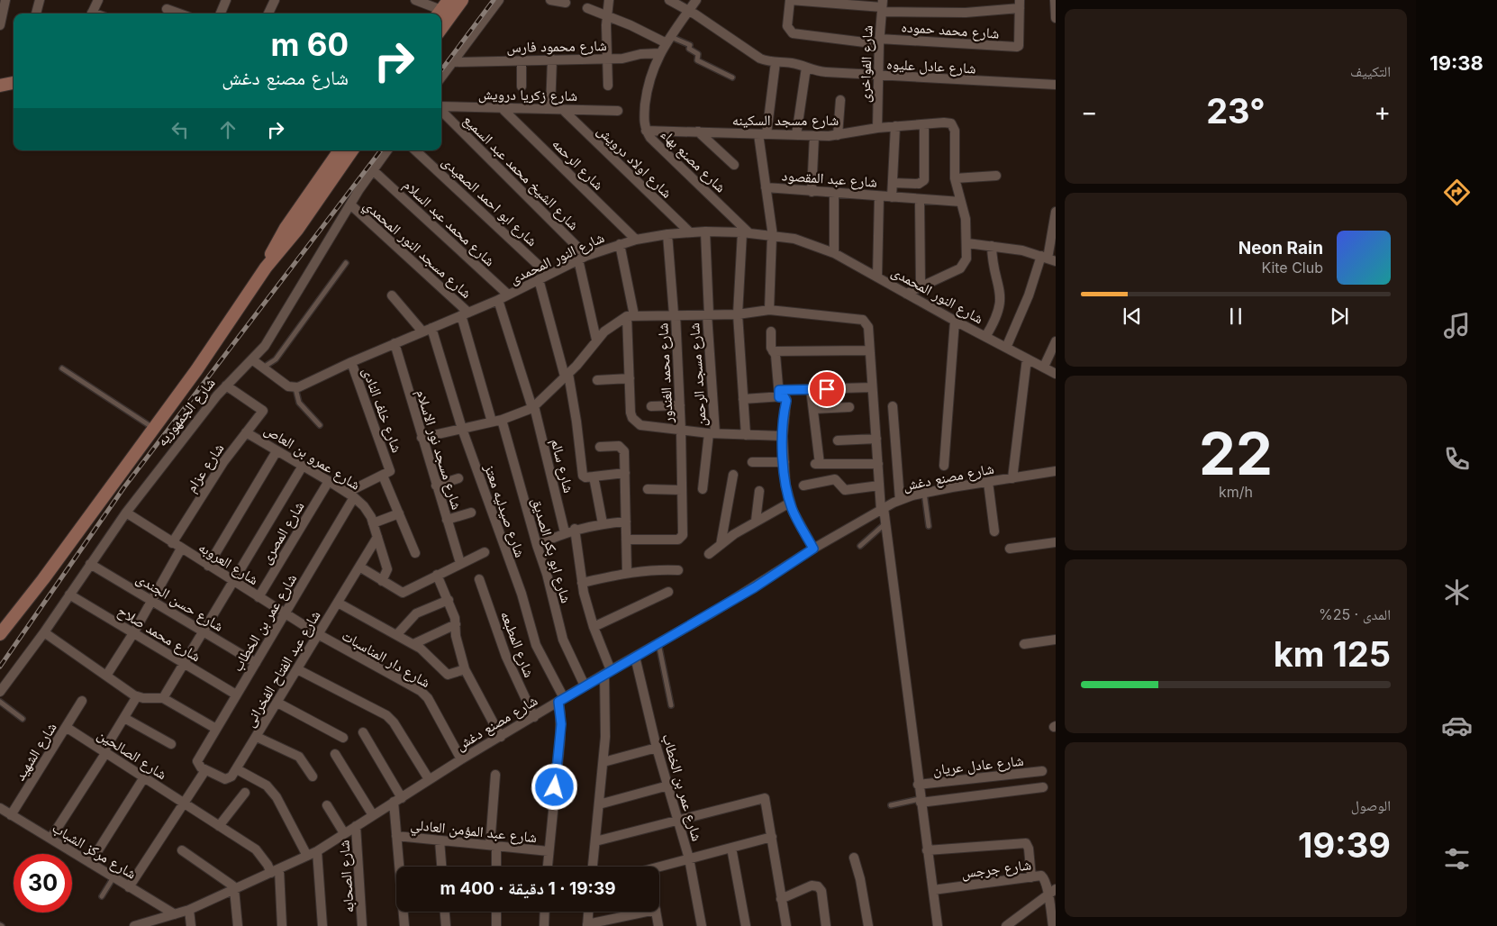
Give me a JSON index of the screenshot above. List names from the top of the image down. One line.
{"streets":{"main road":["شارع الجمهوريه"],"street":["شارع محمد حموده","شارع محمود فارس","شارع الفواخرى","شارع عادل عليوه","شارع زكريا درويش","شارع مسجد السكينه","شارع مصنع بهاء","شارع اولاد درويش","شارع الرحمه","شارع الشيخ محمد عبد السميع","شارع عبد المقصود","شارع ابو احمد الصعيدى","شارع محمد عبد السلام","شارع مسجد النور المحمدي","شارع النور المحمدى","شارع محمد الغندور","شارع مسجد الرحمن","شارع خلف النادى","شارع مسجد نور الاسلام","شارع عمرو بن العاص","شارع سالم","شارع عزام","شارع مصنع دغش","شارع صيدليه معتز","شارع المصرى","شارع ابو بكر الصديق","شارع العروبه","شارع حسن الجندى","شارع عمر بن الخطاب","شارع محمد صلاح","شارع المطبعه","شارع دار المناسبات","شارع عبد الفتاح الفخرانى","شارع الشهيد","شارع الصالحين","شارع عادل عريان","شارع عبد المؤمن العادلي","شارع مركز الشباب","شارع جرجس","شارع الصحابه"]},"crossings":[["شارع محمد حموده","شارع الفواخرى"],["شارع محمود فارس","شارع مصنع بهاء"],["شارع الفواخرى","شارع عادل عليوه"],["شارع الفواخرى","شارع مسجد السكينه"],["شارع عادل عليوه","شارع مصنع بهاء"],["شارع زكريا درويش","شارع اولاد درويش"],["شارع زكريا درويش","شارع الرحمه"],["شارع مسجد السكينه","شارع مصنع بهاء"],["شارع مصنع بهاء","شارع النور المحمدى"],["شارع اولاد درويش","شارع النور المحمدى"],["شارع الرحمه","شارع النور المحمدى"],["شارع الشيخ محمد عبد السميع","شارع النور المحمدى"],["شارع ابو احمد الصعيدى","شارع النور المحمدى"],["شارع محمد عبد السلام","شارع النور المحمدى"],["شارع محمد عبد السلام","شارع الجمهوريه"],["شارع مسجد النور المحمدي","شارع النور المحمدى"],["شارع مسجد النور المحمدي","شارع الجمهوريه"],["شارع مسجد النور المحمدي","شارع ابو بكر الصديق"],["شارع النور المحمدى","شارع محمد الغندور"],["شارع النور المحمدى","شارع مسجد الرحمن"],["شارع النور المحمدى","شارع خلف النادى"],["شارع النور المحمدى","شارع مسجد نور الاسلام"],["شارع النور المحمدى","شارع سالم"],["شارع النور المحمدى","شارع صيدليه معتز"],["شارع النور المحمدى","شارع ابو بكر الصديق"],["شارع الجمهوريه","شارع عزام"],["شارع الجمهوريه","شارع العروبه"],["شارع الجمهوريه","شارع حسن الجندى"],["شارع الجمهوريه","شارع محمد صلاح"],["شارع عمرو بن العاص","شارع عزام"],["شارع عمرو بن العاص","شارع المصرى"],["شارع عمرو بن العاص","شارع عمر بن الخطاب"],["شارع عمرو بن العاص","شارع عبد الفتاح الفخرانى"],["شارع عزام","شارع العروبه"],["شارع مصنع دغش","شارع صيدليه معتز"],["شارع مصنع دغش","شارع ابو بكر الصديق"],["شارع مصنع دغش","شارع عمر بن الخطاب"],["شارع مصنع دغش","شارع المطبعه"],["شارع مصنع دغش","شارع دار المناسبات"],["شارع مصنع دغش","شارع الصالحين"],["شارع مصنع دغش","شارع مركز الشباب"],["شارع مصنع دغش","شارع الصحابه"],["شارع المصرى","شارع العروبه"],["شارع العروبه","شارع عمر بن الخطاب"],["شارع العروبه","شارع دار المناسبات"],["شارع العروبه","شارع عبد الفتاح الفخرانى"],["شارع حسن الجندى","شارع عمر بن الخطاب"],["شارع عمر بن الخطاب","شارع محمد صلاح"],["شارع دار المناسبات","شارع عبد الفتاح الفخرانى"],["شارع الشهيد","شارع الصالحين"],["شارع الشهيد","شارع مركز الشباب"]],"page":{"tabs":"19:38","tile":["التكييف",["22","km/h"],["المدى · 25%","125 km"],["الوصول","19:39"]],"turn":["60 m","شارع مصنع دغش"],"heat":["−","23°","+"],"song":["Neon Rain","Kite Club"],"limit":"30","trip":"19:39 · 1 دقيقة · 400 m"}}
